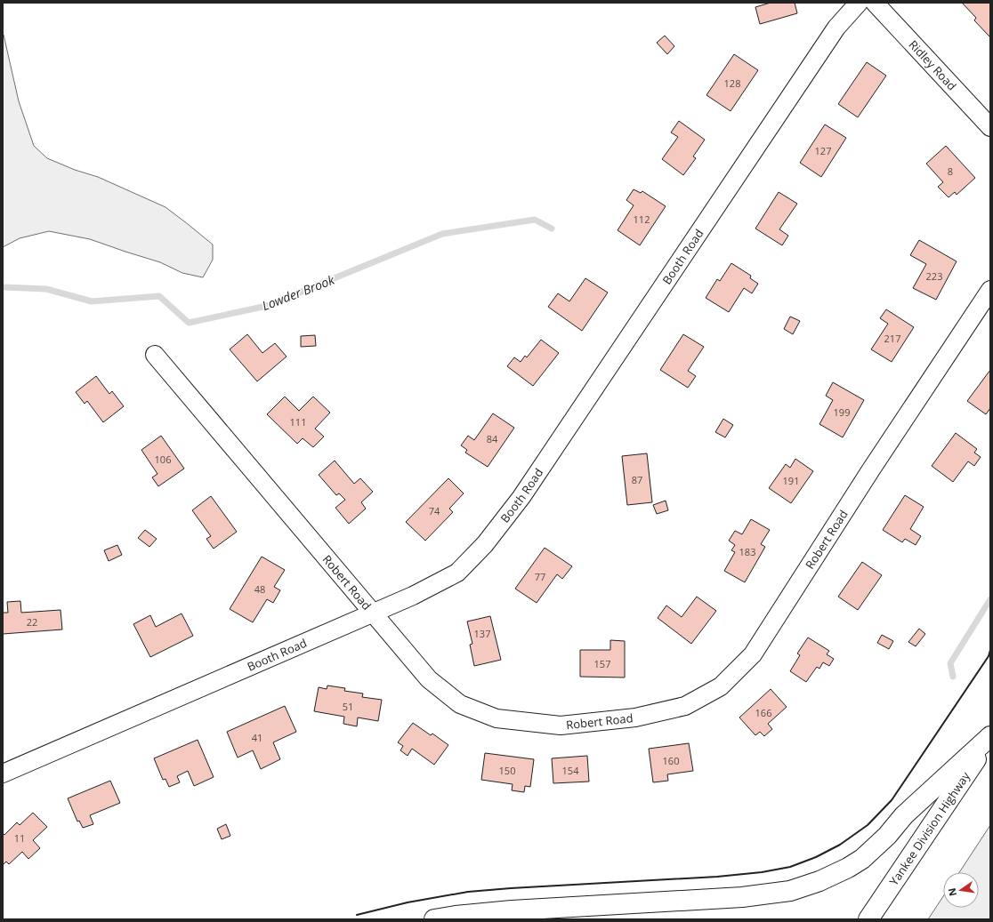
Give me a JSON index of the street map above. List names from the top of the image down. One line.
{"streets":{"highway":["Yankee Division Highway"],"street":["Ridley Road","Booth Road","Robert Road"]},"crossings":[["Booth Road","Robert Road"]],"water":["Lowder Brook"],"house_numbers":["128","127","8","112","223","217","199","111","84","106","87","191","74","183","77","48","22","137","157","51","166","41","160","150","154","11"],"north":"left"}
